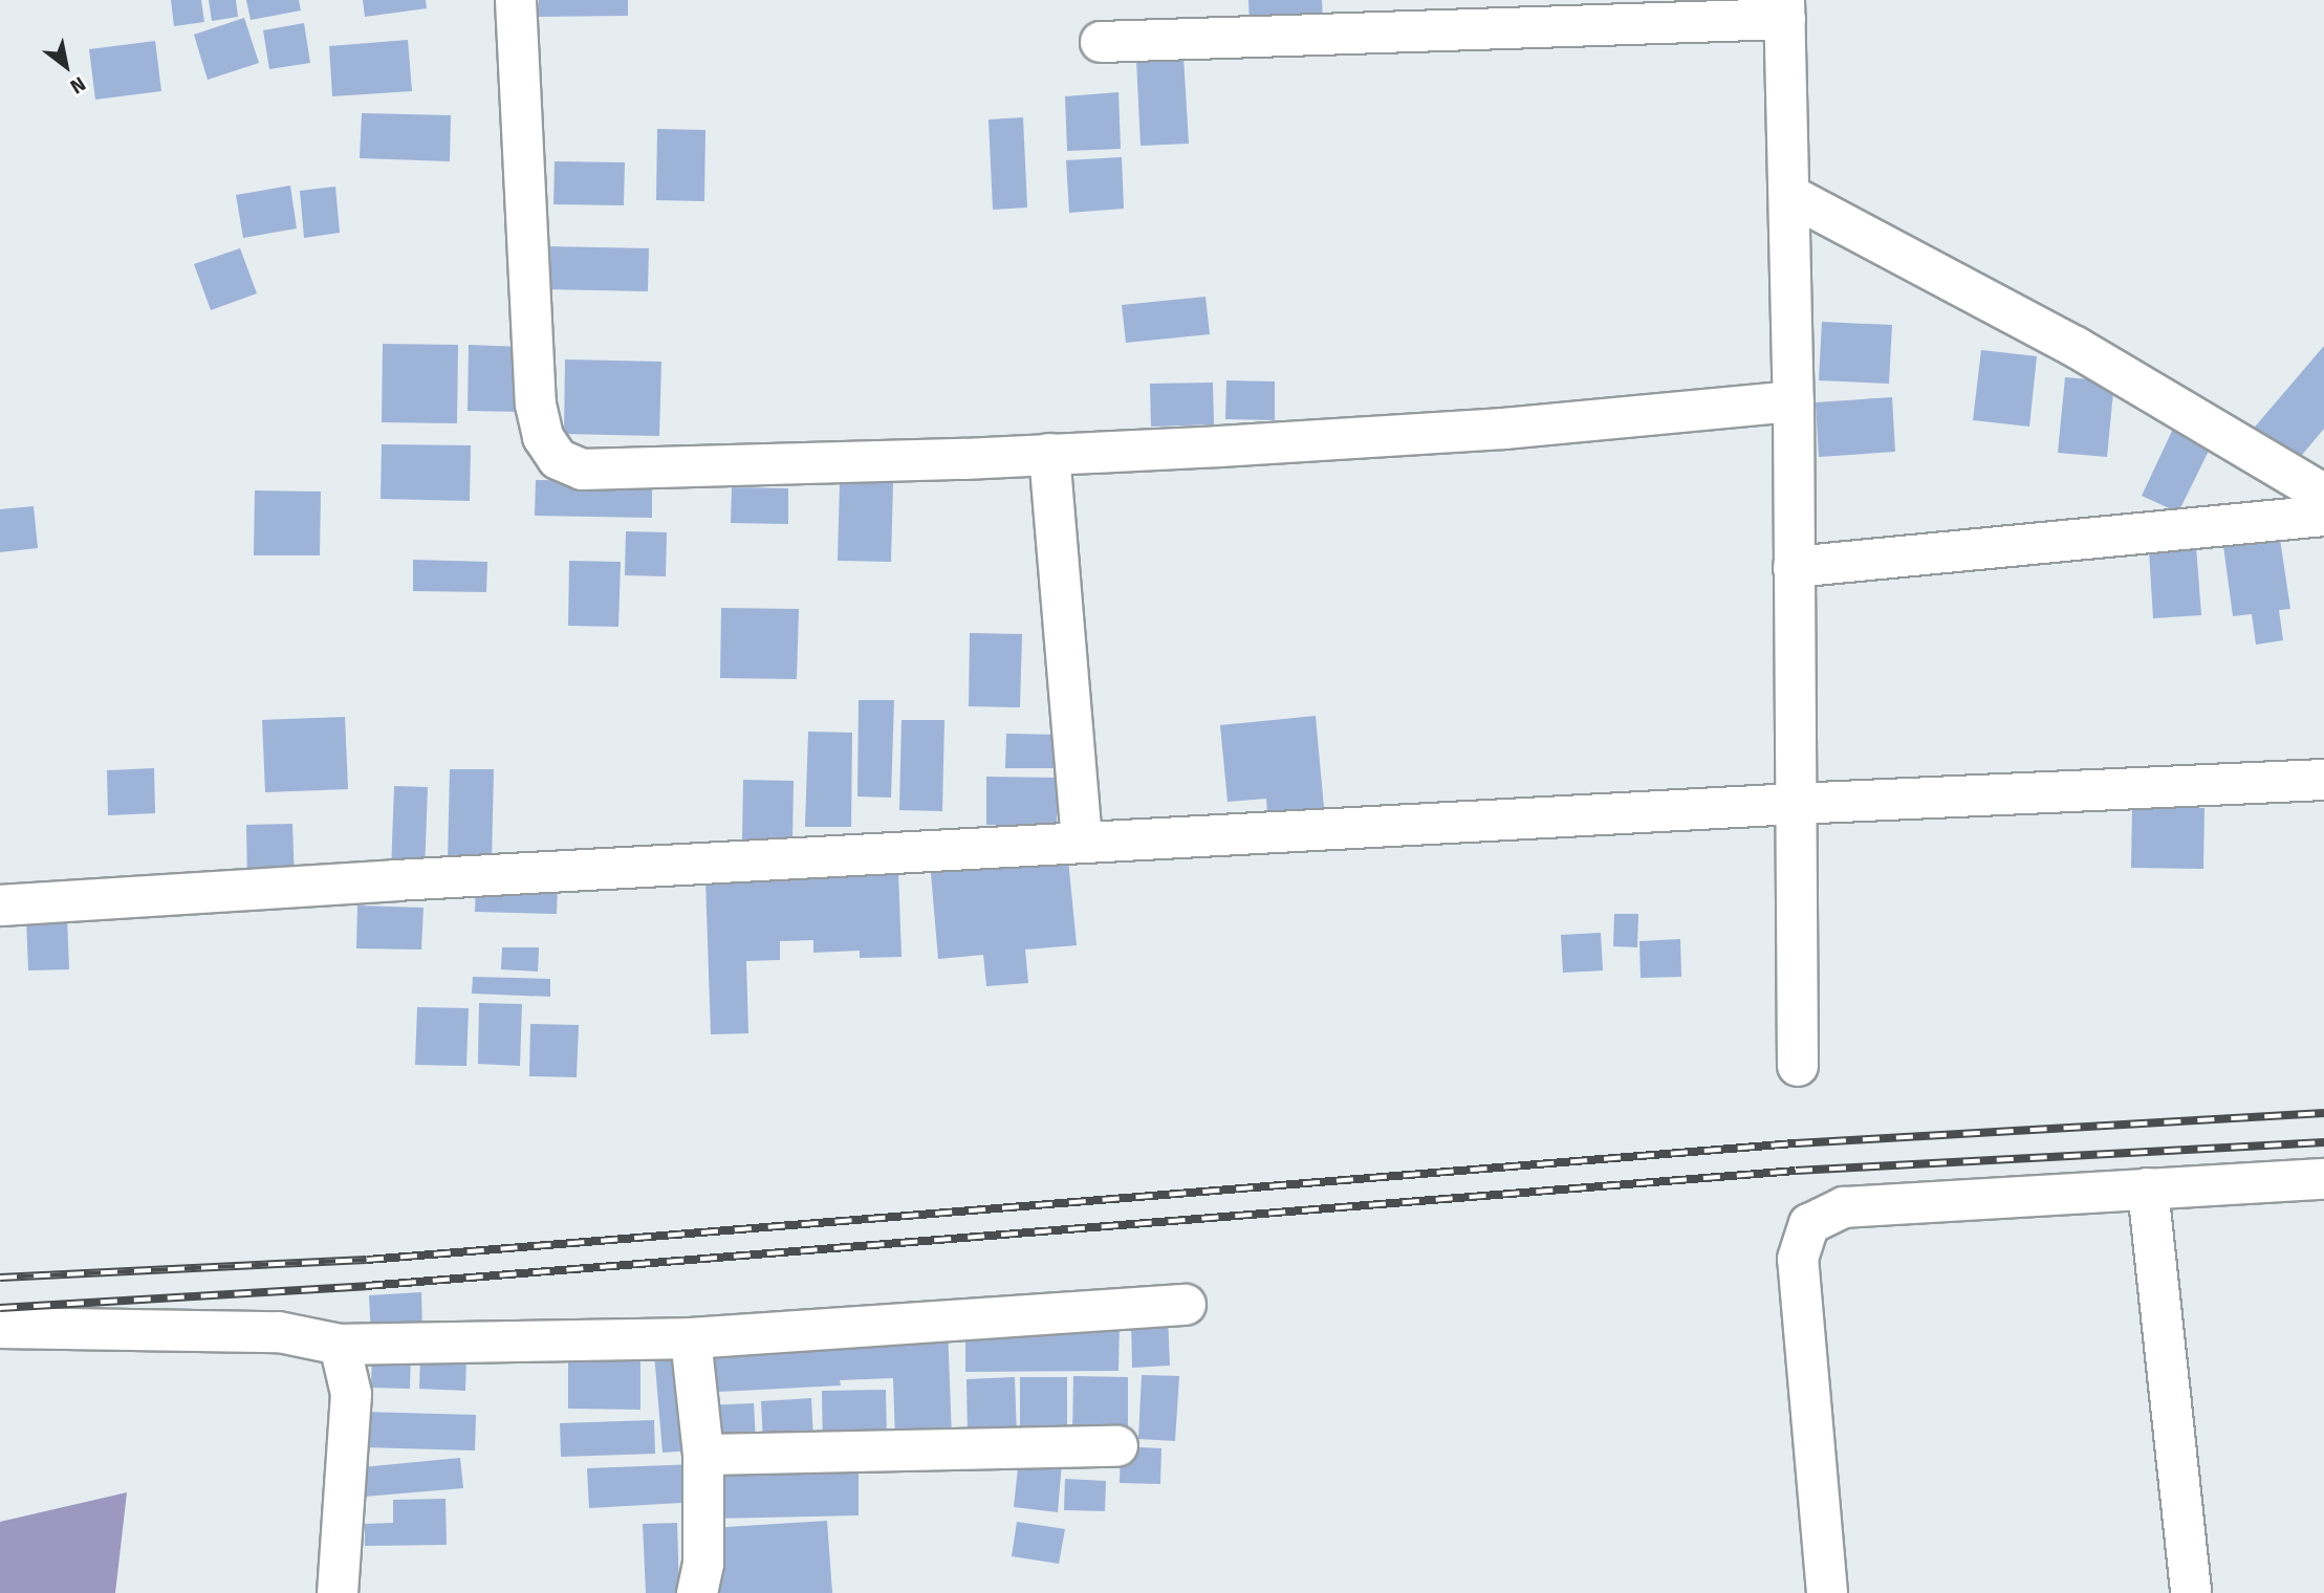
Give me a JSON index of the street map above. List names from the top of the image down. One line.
{"north":"bottom right"}
